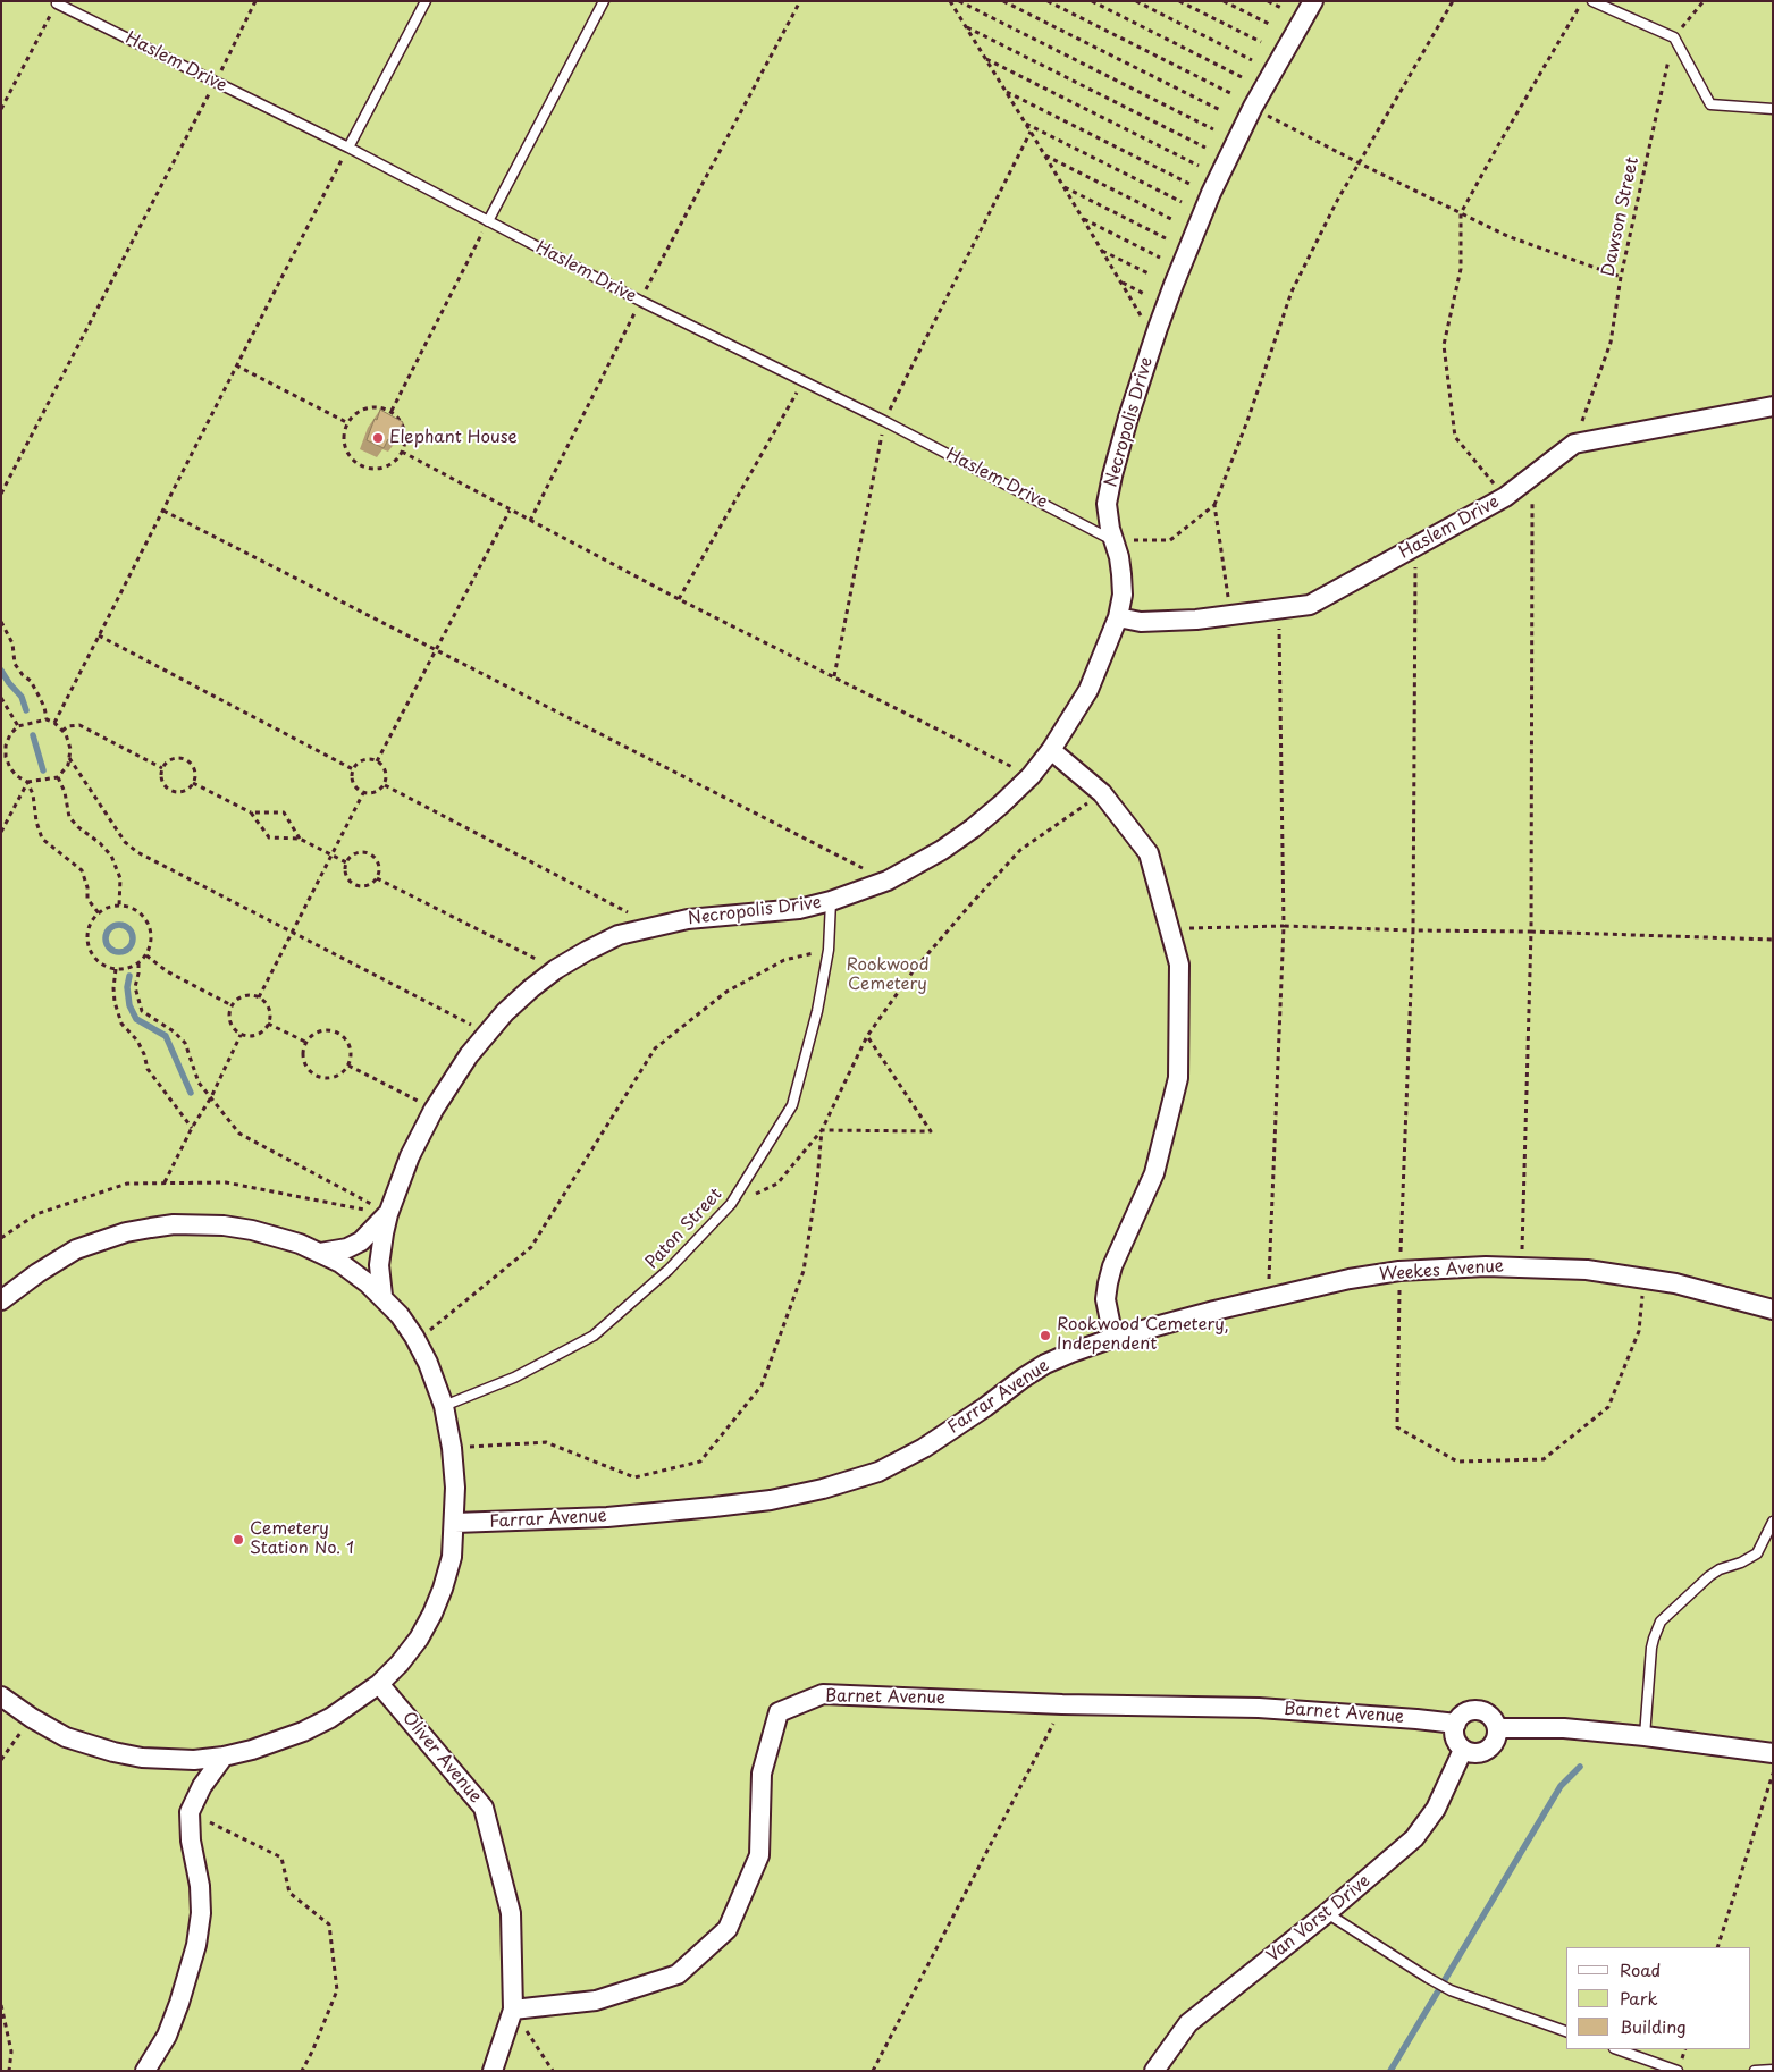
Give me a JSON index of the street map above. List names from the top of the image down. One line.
{"streets":{"street":["Haslem Drive","Necropolis Drive","Weekes Avenue","Farrar Avenue","Barnet Avenue","Oliver Avenue","Van Vorst Drive"],"lane":["Paton Street"],"path":["Dawson Street"]},"crossings":[["Haslem Drive","Dawson Street"],["Haslem Drive","Necropolis Drive"],["Necropolis Drive","Paton Street"],["Weekes Avenue","Farrar Avenue"],["Barnet Avenue","Oliver Avenue"],["Barnet Avenue","Van Vorst Drive"]],"parks":["Rookwood Cemetery"],"places":["Elephant House","Rookwood Cemetery, Independent","Cemetery Station No. 1"],"legend":["Road","Park","Building"]}
